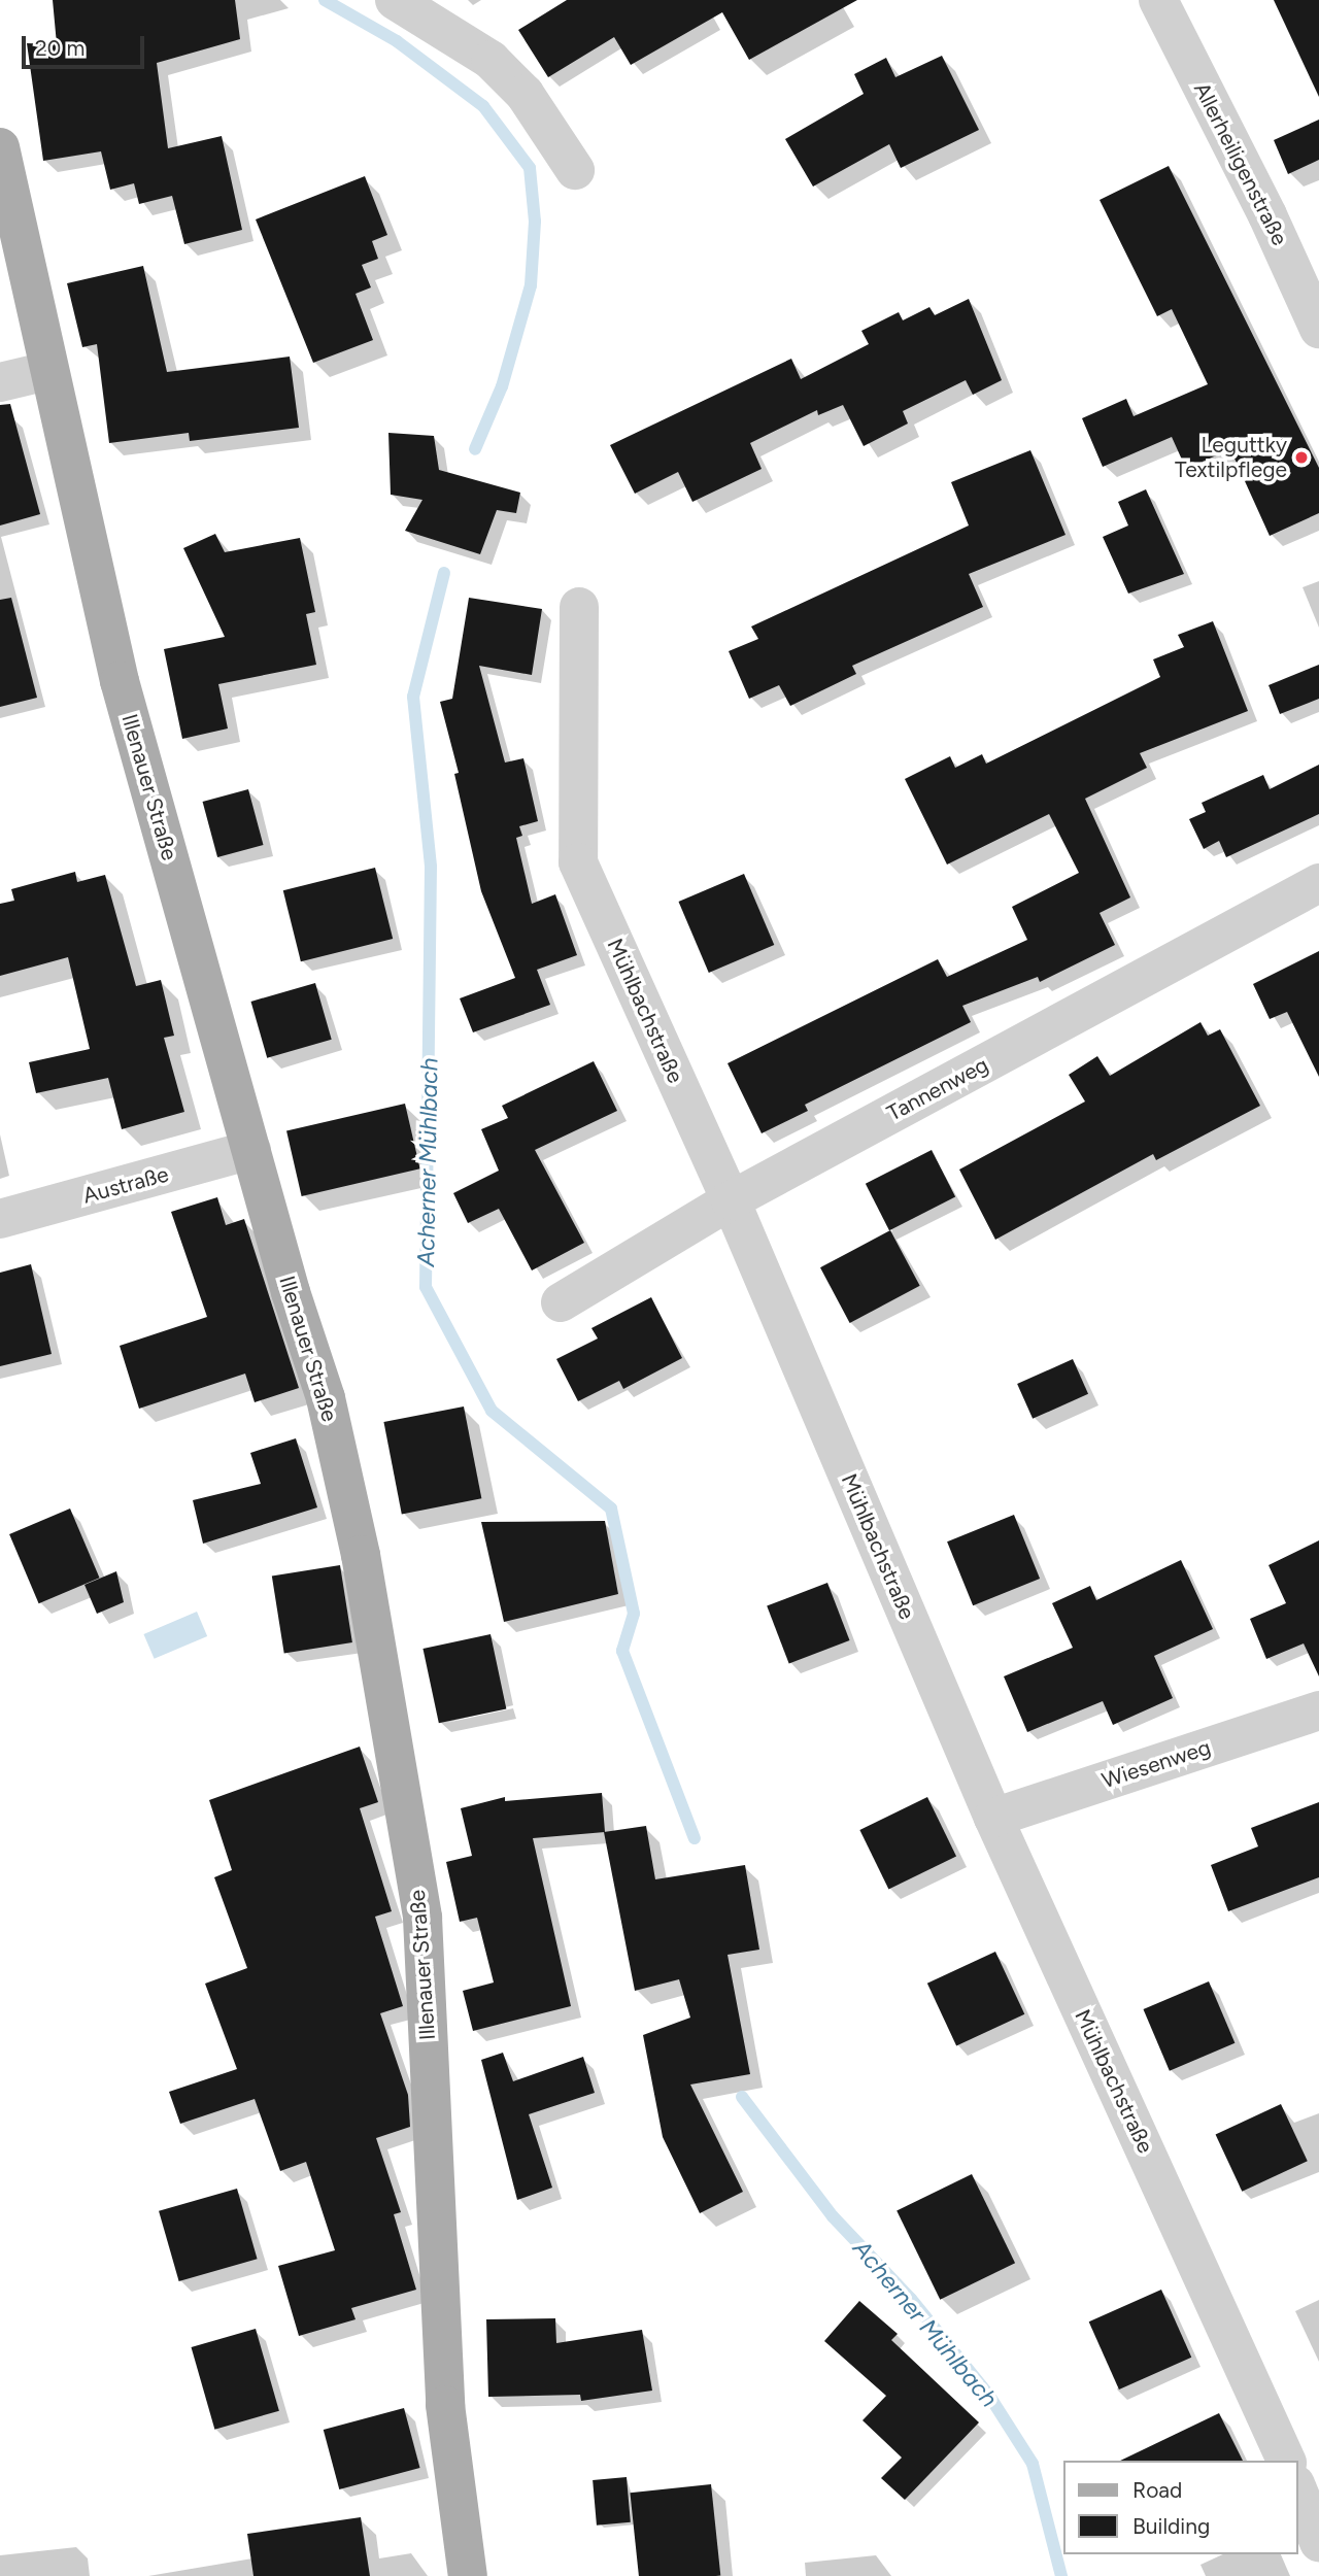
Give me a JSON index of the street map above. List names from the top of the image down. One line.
{"streets":{"main road":["Illenauer Straße"],"street":["Allerheiligenstraße","Mühlbachstraße","Tannenweg","Austraße","Wiesenweg"]},"crossings":[["Illenauer Straße","Austraße"],["Mühlbachstraße","Tannenweg"],["Mühlbachstraße","Wiesenweg"]],"water":["Acherner Mühlbach"],"places":["Leguttky Textilpflege"],"legend":["Road","Building"],"scale_bar":"20 m"}
